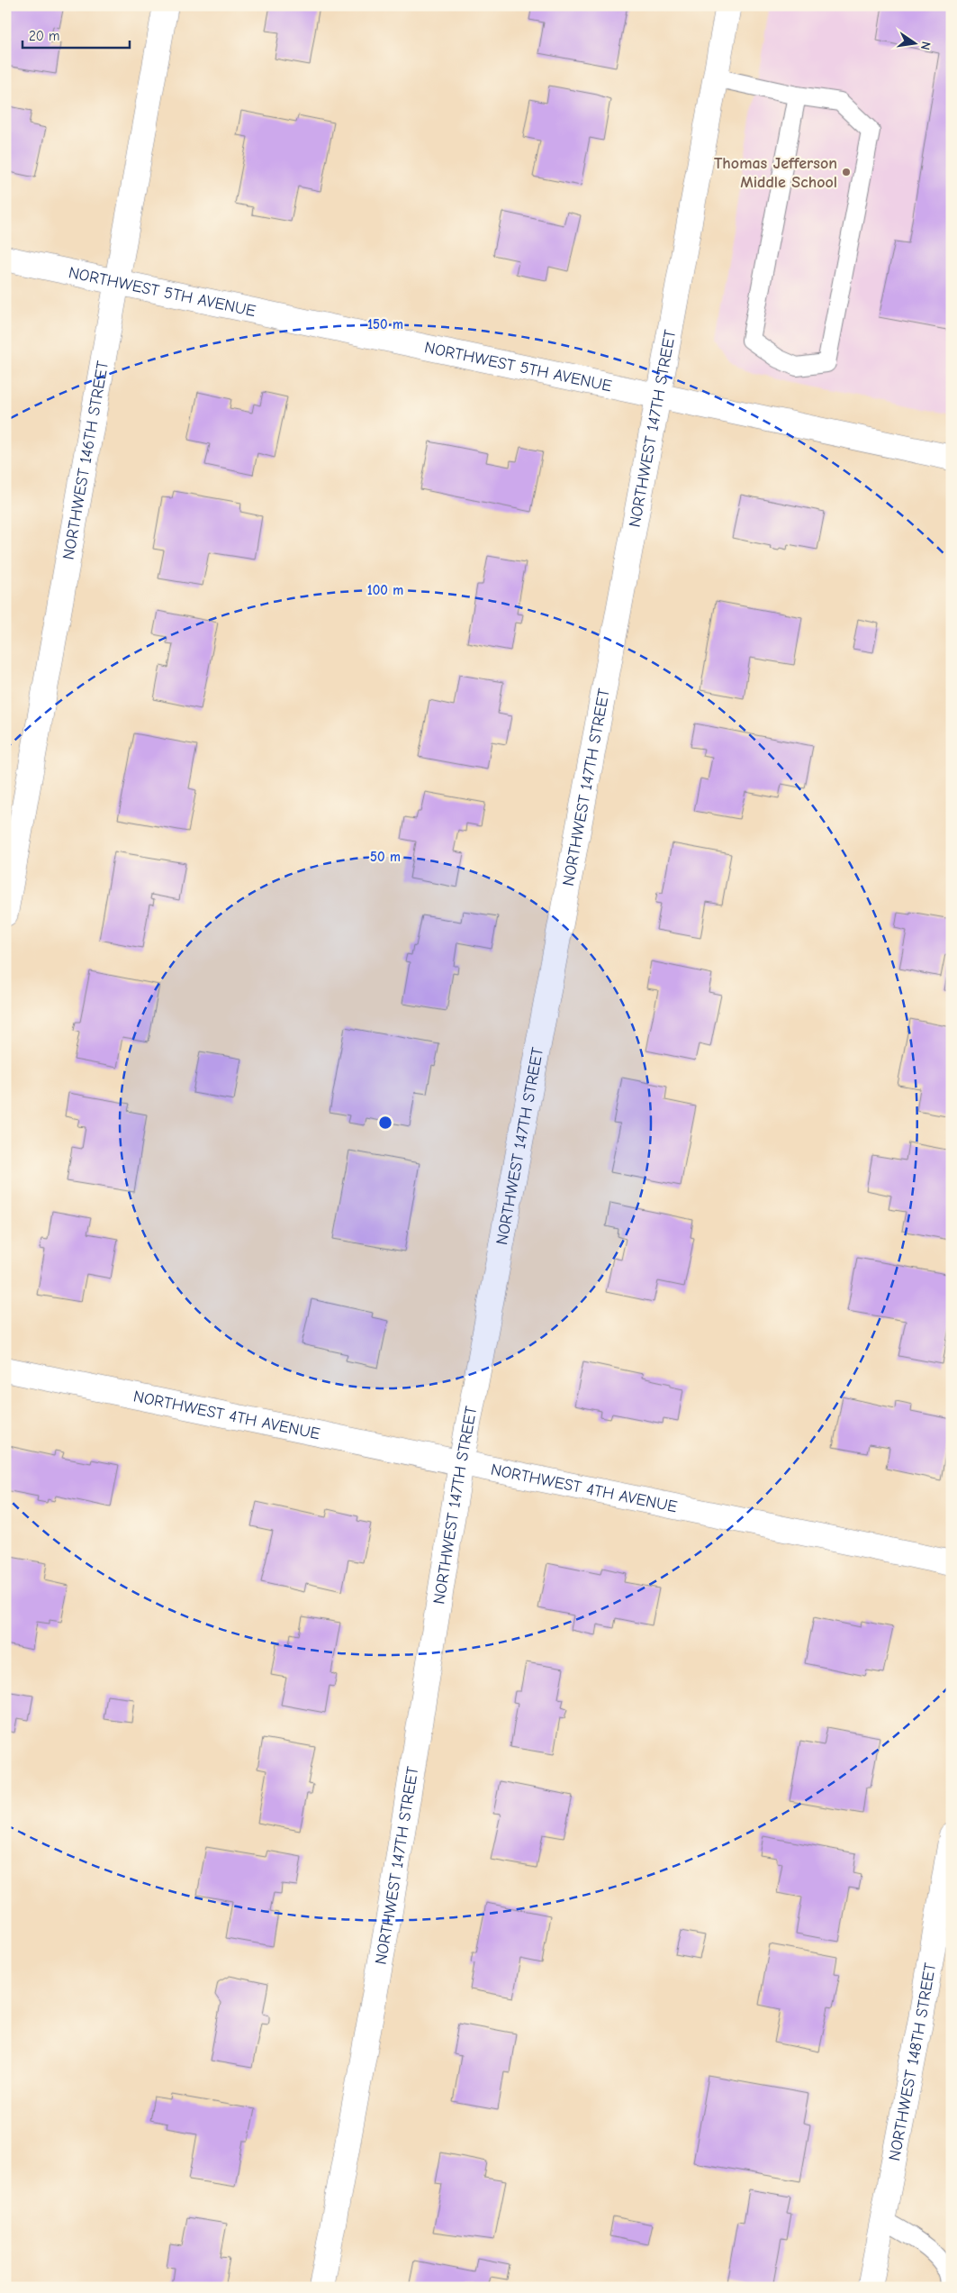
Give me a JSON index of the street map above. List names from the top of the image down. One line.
{"streets":{"street":["NORTHWEST 5TH AVENUE","NORTHWEST 147TH STREET","NORTHWEST 146TH STREET","NORTHWEST 4TH AVENUE","NORTHWEST 148TH STREET"]},"crossings":[["NORTHWEST 5TH AVENUE","NORTHWEST 147TH STREET"],["NORTHWEST 5TH AVENUE","NORTHWEST 146TH STREET"],["NORTHWEST 147TH STREET","NORTHWEST 4TH AVENUE"]],"places":["Thomas Jefferson Middle School"],"scale_bar":"20 m","north":"right","rings":["150 m","100 m","50 m"]}
